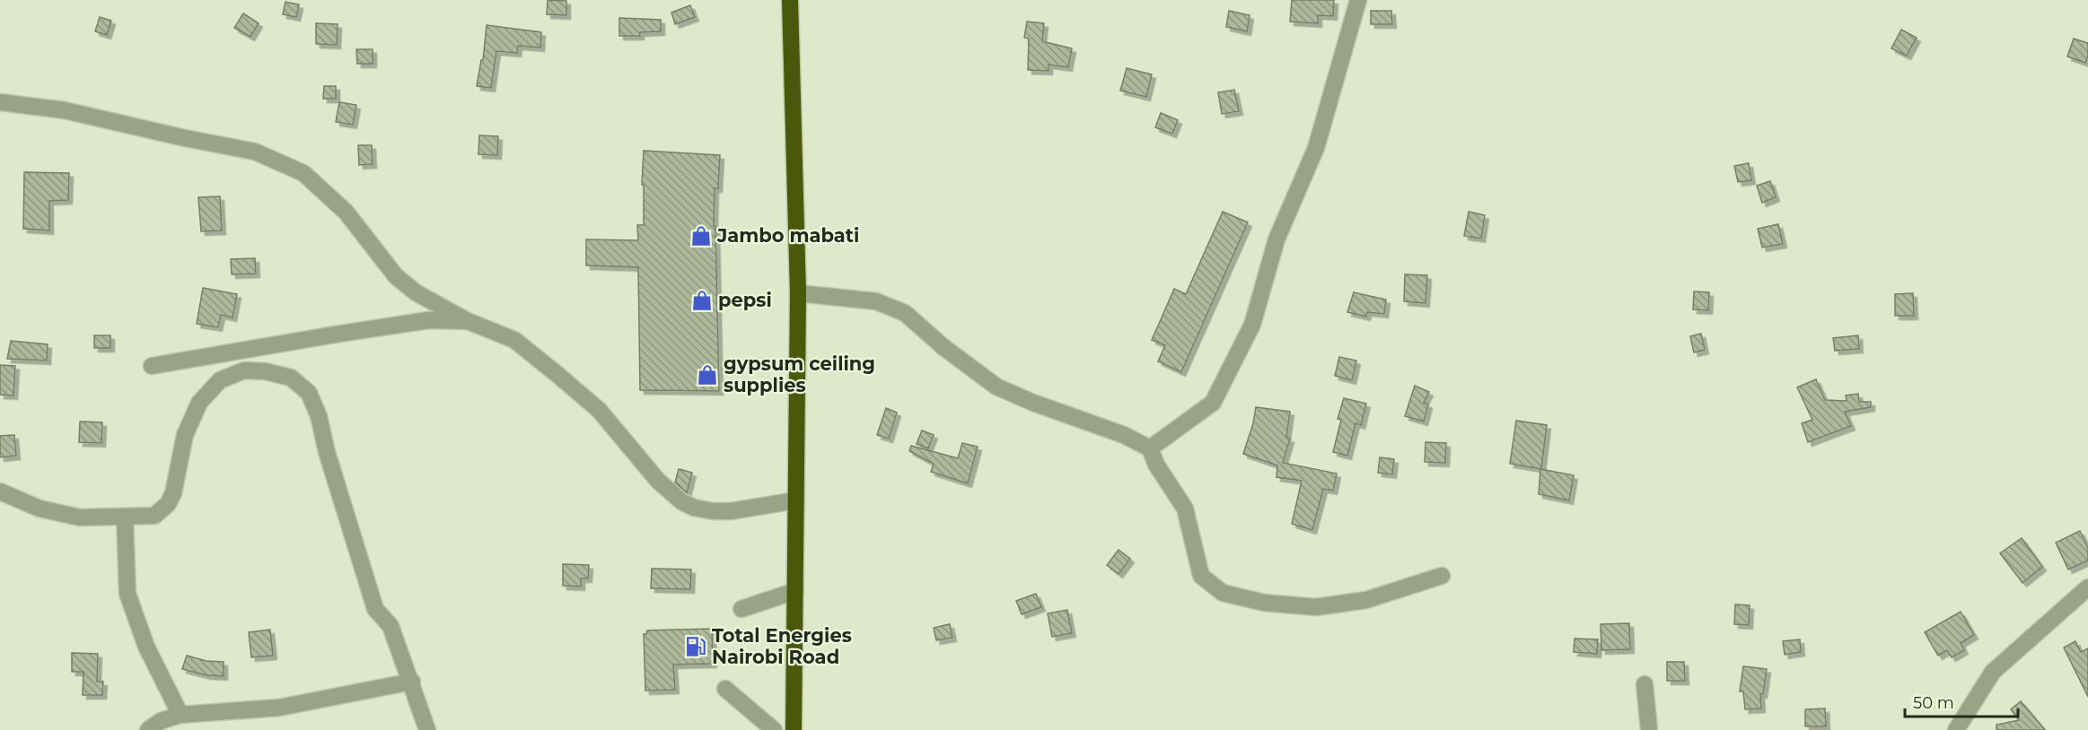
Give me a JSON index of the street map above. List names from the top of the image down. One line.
{"places":{"shop":["Jambo mabati","pepsi","gypsum ceiling supplies"],"fuel station":["Total Energies Nairobi Road"]},"scale_bar":"50 m"}
